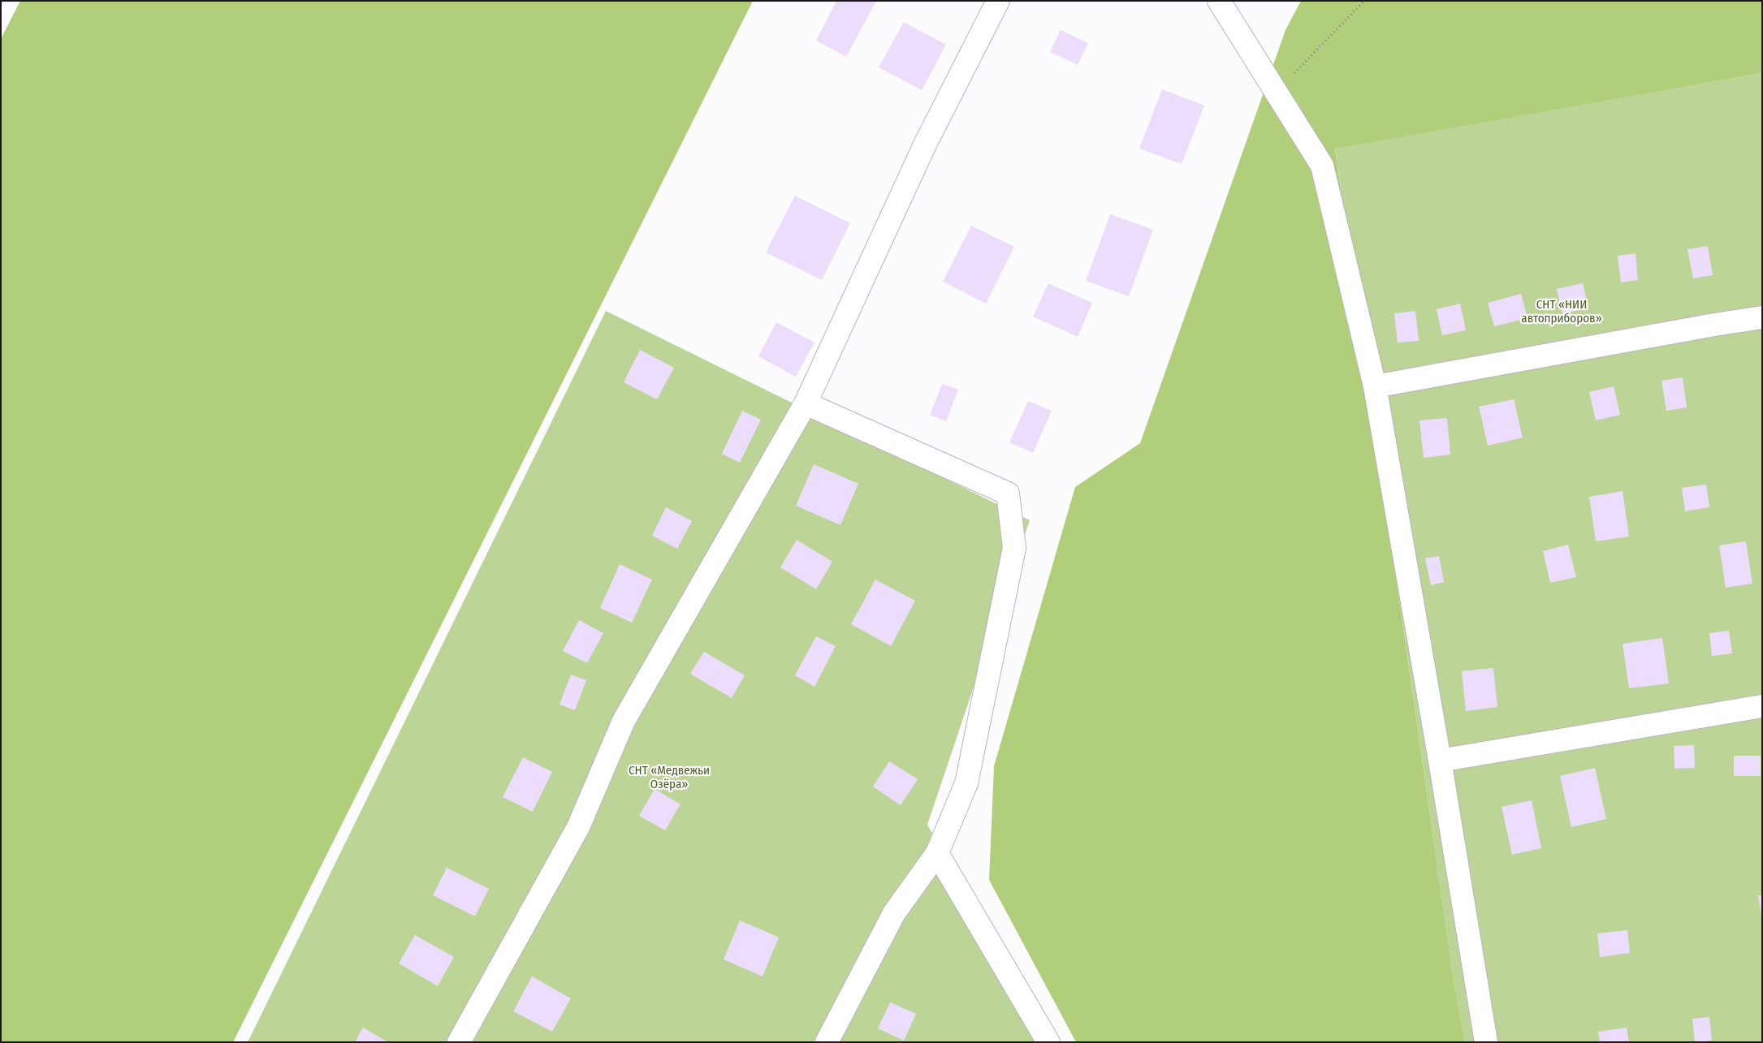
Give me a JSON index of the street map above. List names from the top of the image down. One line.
{"parks":["СНТ «НИИ автоприборов»","СНТ «Медвежьи Озёра»"]}
